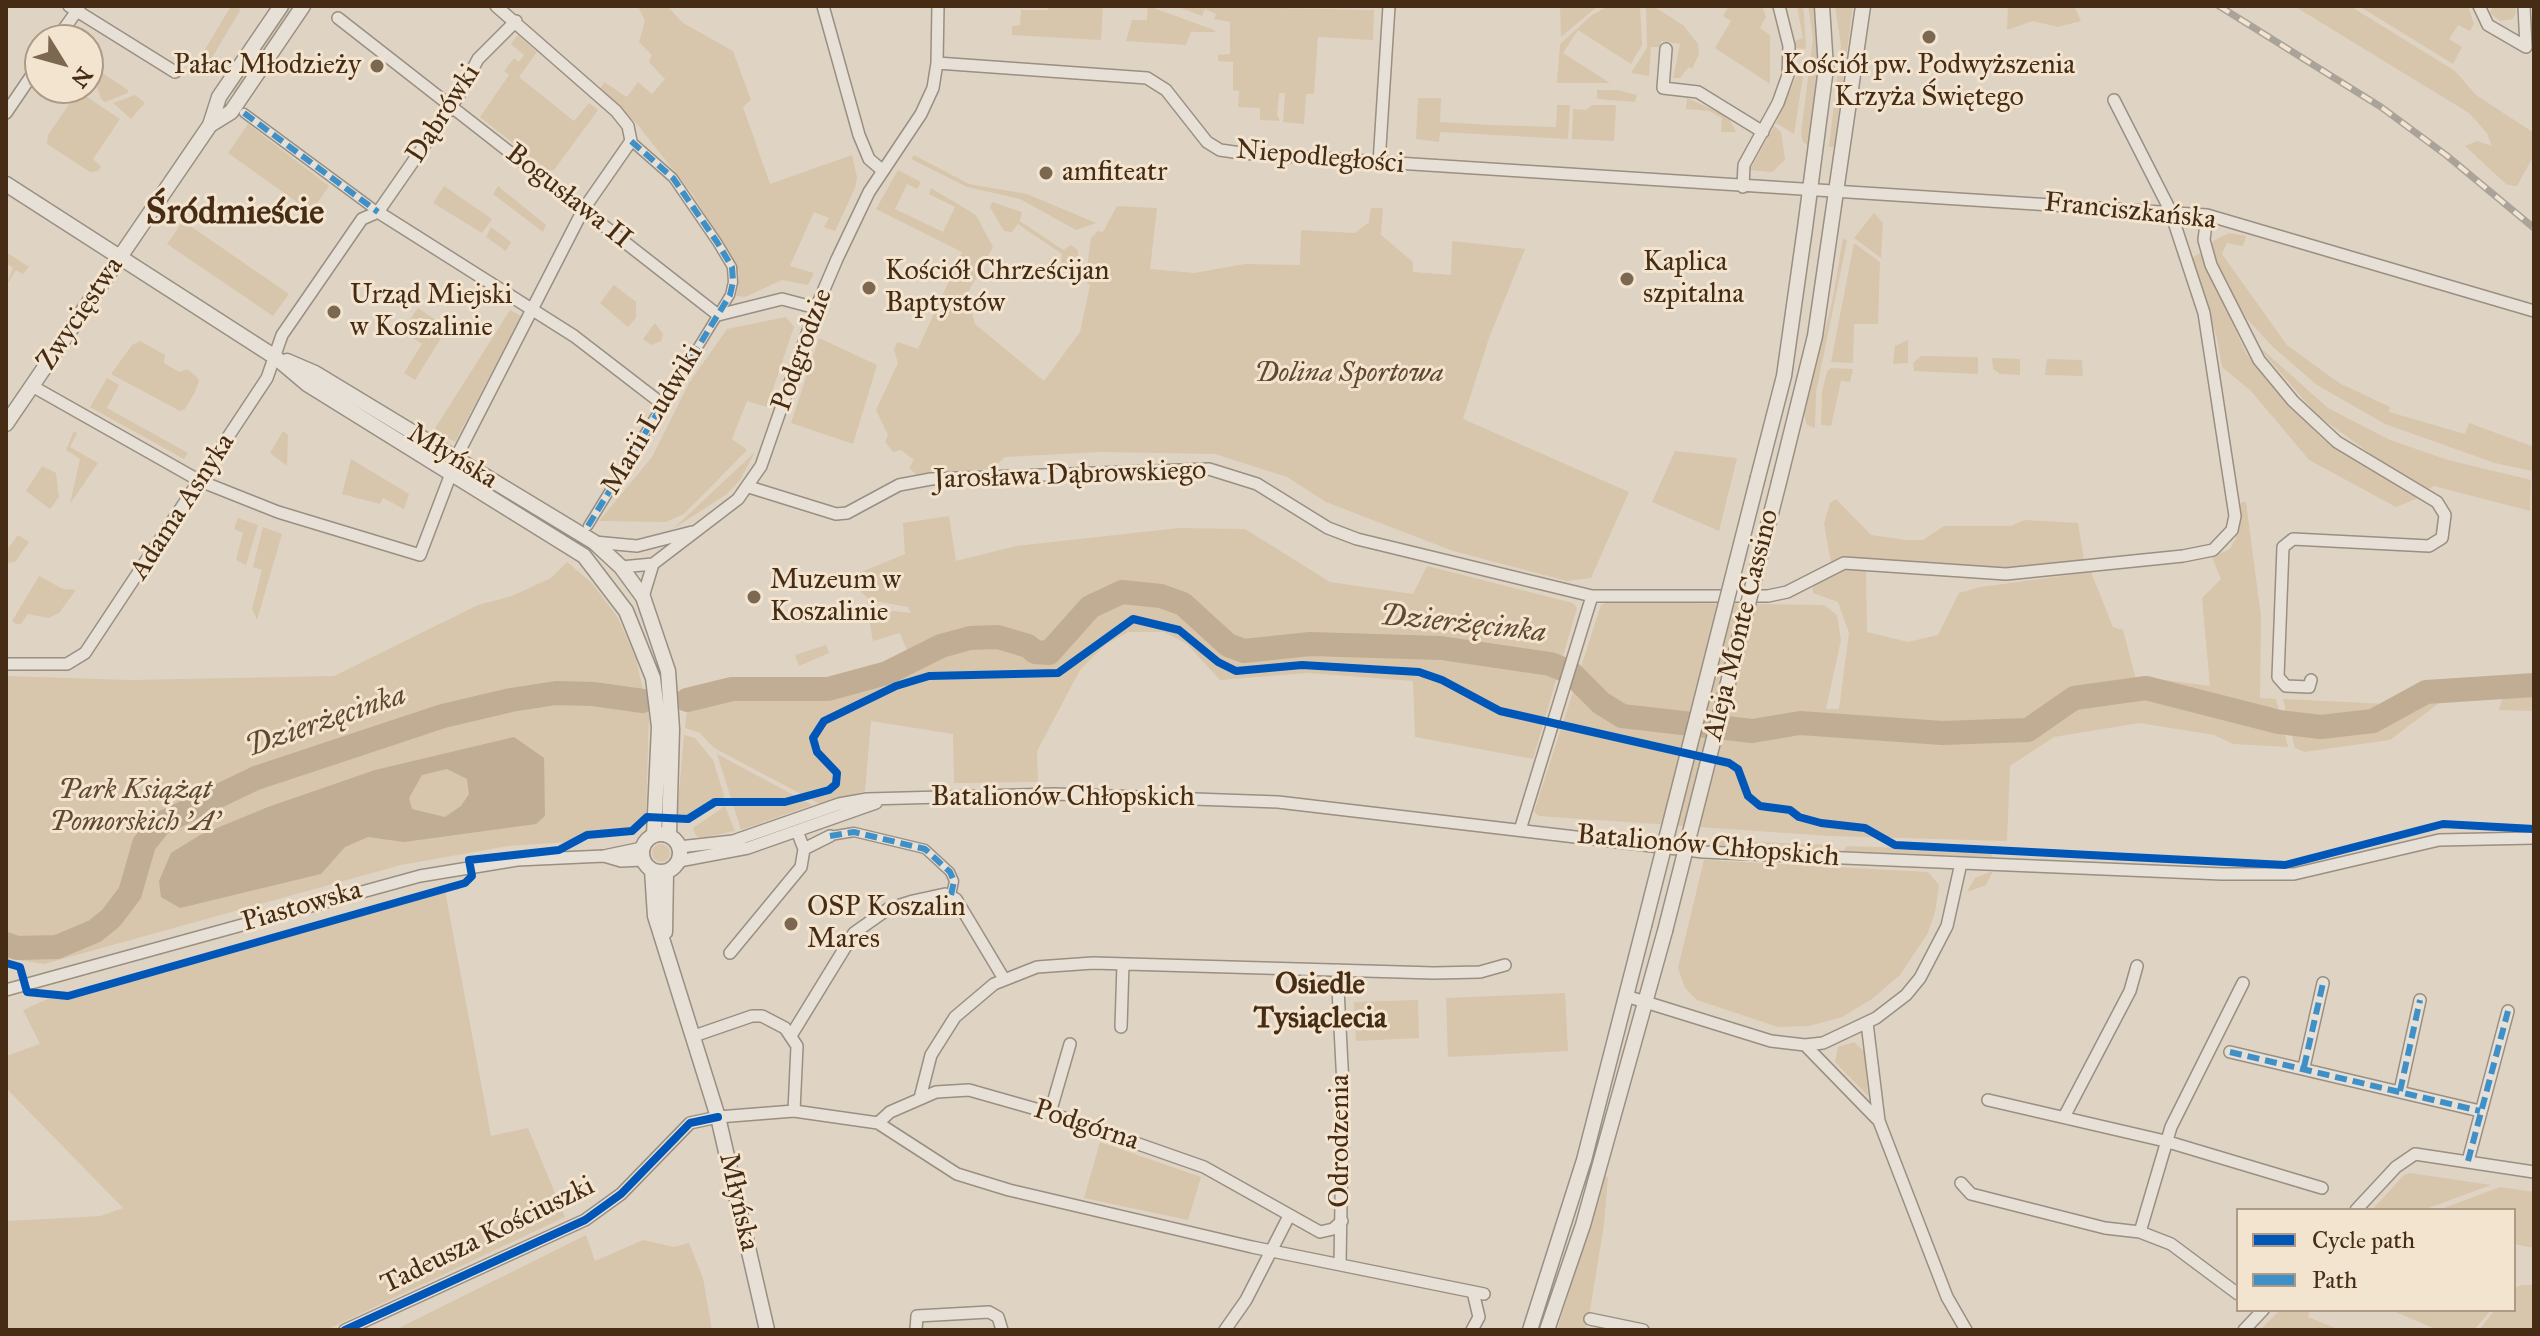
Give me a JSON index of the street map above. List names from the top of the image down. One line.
{"streets":{"street":["Dąbrówki","Niepodległości","Bogusława II","Franciszkańska","Zwycięstwa","Podgrodzie","Marii Ludwiki","Młyńska","Jarosława Dąbrowskiego","Adama Asnyka","Aleja Monte Cassino","Batalionów Chłopskich","Piastowska","Podgórna","Odrodzenia","Tadeusza Kościuszki"]},"crossings":[["Dąbrówki","Bogusława II"],["Dąbrówki","Młyńska"],["Dąbrówki","Adama Asnyka"],["Niepodległości","Franciszkańska"],["Niepodległości","Podgrodzie"],["Niepodległości","Aleja Monte Cassino"],["Bogusława II","Marii Ludwiki"],["Franciszkańska","Jarosława Dąbrowskiego"],["Franciszkańska","Aleja Monte Cassino"],["Zwycięstwa","Młyńska"],["Podgrodzie","Młyńska"],["Podgrodzie","Jarosława Dąbrowskiego"],["Młyńska","Adama Asnyka"],["Młyńska","Batalionów Chłopskich"],["Młyńska","Piastowska"],["Młyńska","Tadeusza Kościuszki"],["Podgórna","Odrodzenia"]],"districts":["Śródmieście","Osiedle Tysiąclecia"],"water":["Dzierżęcinka"],"parks":["Dolina Sportowa","Park Książąt Pomorskich 'A'"],"places":["Kościół pw. Podwyższenia Krzyża Świętego","Pałac Młodzieży","amfiteatr","Kaplica szpitalna","Kościół Chrześcijan Baptystów","Urząd Miejski w Koszalinie","Muzeum w Koszalinie","OSP Koszalin Mares"],"legend":["Cycle path","Path"],"north":"bottom right"}
